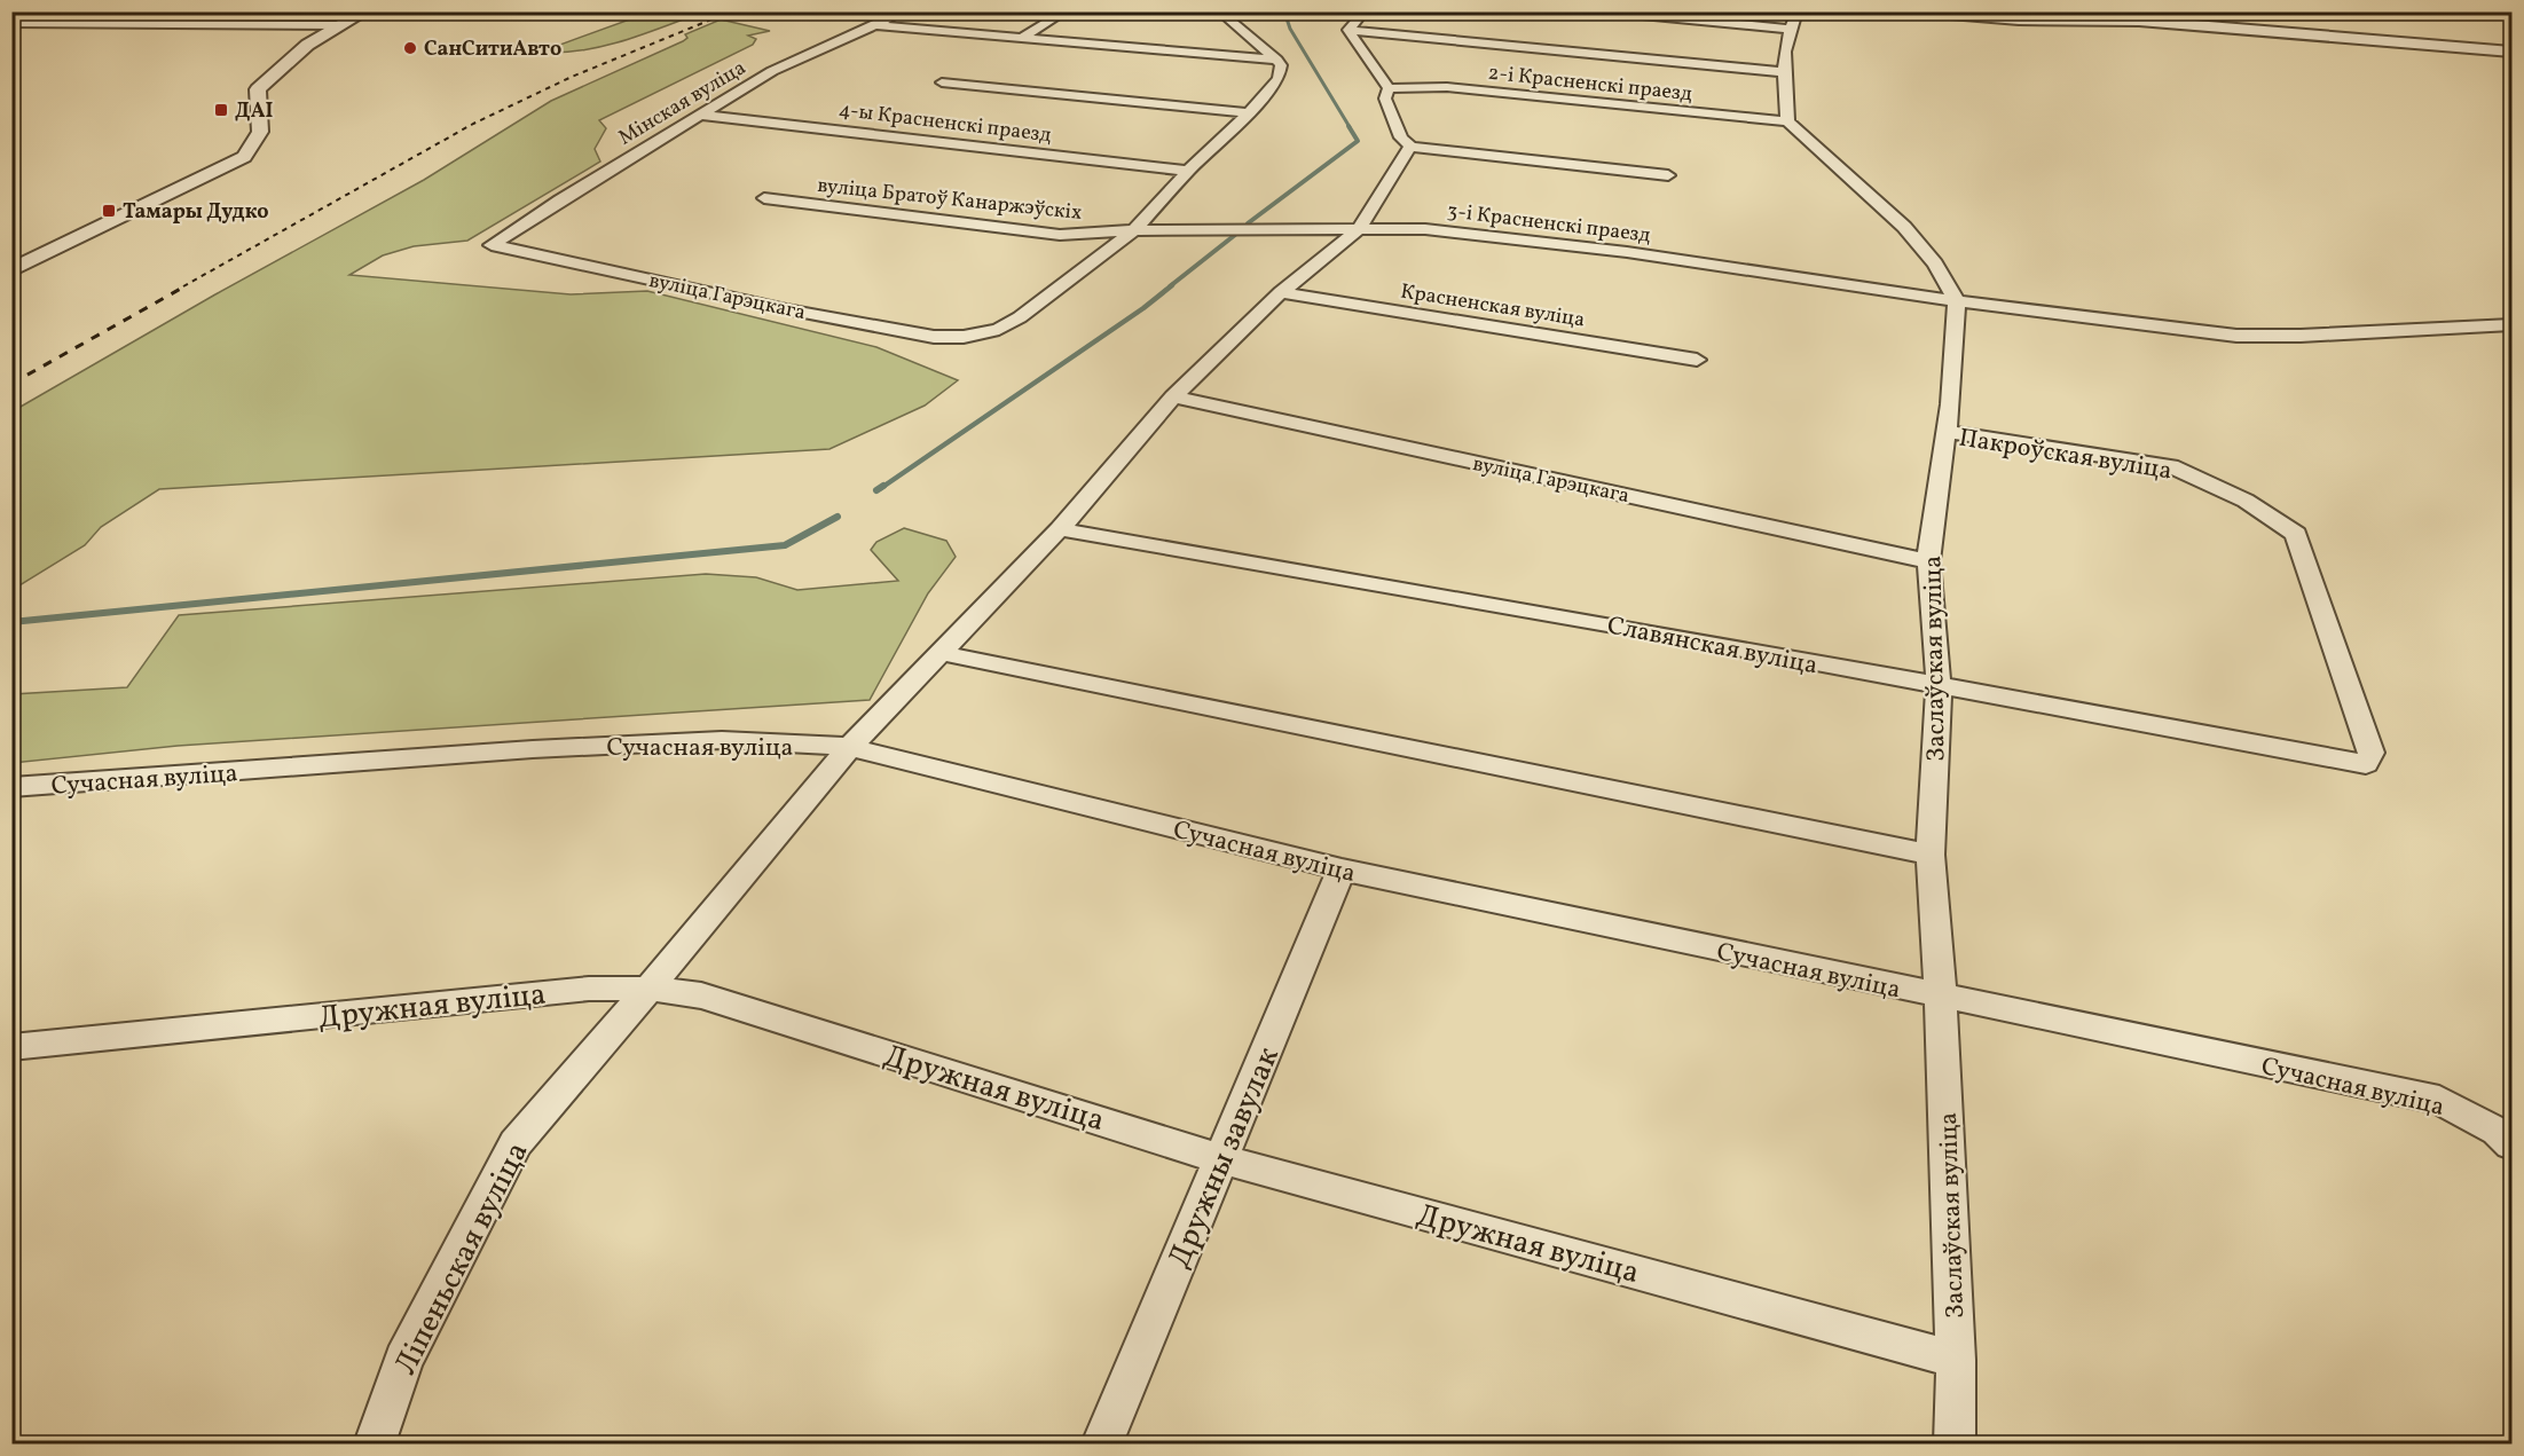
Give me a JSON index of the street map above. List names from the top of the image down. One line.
{"streets":{"street":["2-і Красненскі праезд","Мінская вуліца","4-ы Красненскі праезд","вуліца Братоў Канаржэўскіх","3-і Красненскі праезд","вуліца Гарэцкага","Красненская вуліца","Пакроўская вуліца","Славянская вуліца","Заслаўская вуліца","Сучасная вуліца","Дружная вуліца","Дружны завулак","Ліпеньская вуліца"]},"crossings":[["Мінская вуліца","4-ы Красненскі праезд"],["Мінская вуліца","вуліца Гарэцкага"],["4-ы Красненскі праезд","вуліца Братоў Канаржэўскіх"],["вуліца Братоў Канаржэўскіх","3-і Красненскі праезд"],["вуліца Братоў Канаржэўскіх","вуліца Гарэцкага"],["3-і Красненскі праезд","Заслаўская вуліца"],["вуліца Гарэцкага","Заслаўская вуліца"],["Пакроўская вуліца","Славянская вуліца"],["Пакроўская вуліца","Заслаўская вуліца"],["Славянская вуліца","Заслаўская вуліца"],["Славянская вуліца","Ліпеньская вуліца"],["Заслаўская вуліца","Сучасная вуліца"],["Заслаўская вуліца","Дружная вуліца"],["Сучасная вуліца","Дружны завулак"],["Сучасная вуліца","Ліпеньская вуліца"],["Дружная вуліца","Дружны завулак"],["Дружная вуліца","Ліпеньская вуліца"]],"places":{"other":["СанСитиАвто"],"transit":["ДАІ","Тамары Дудко"]}}
